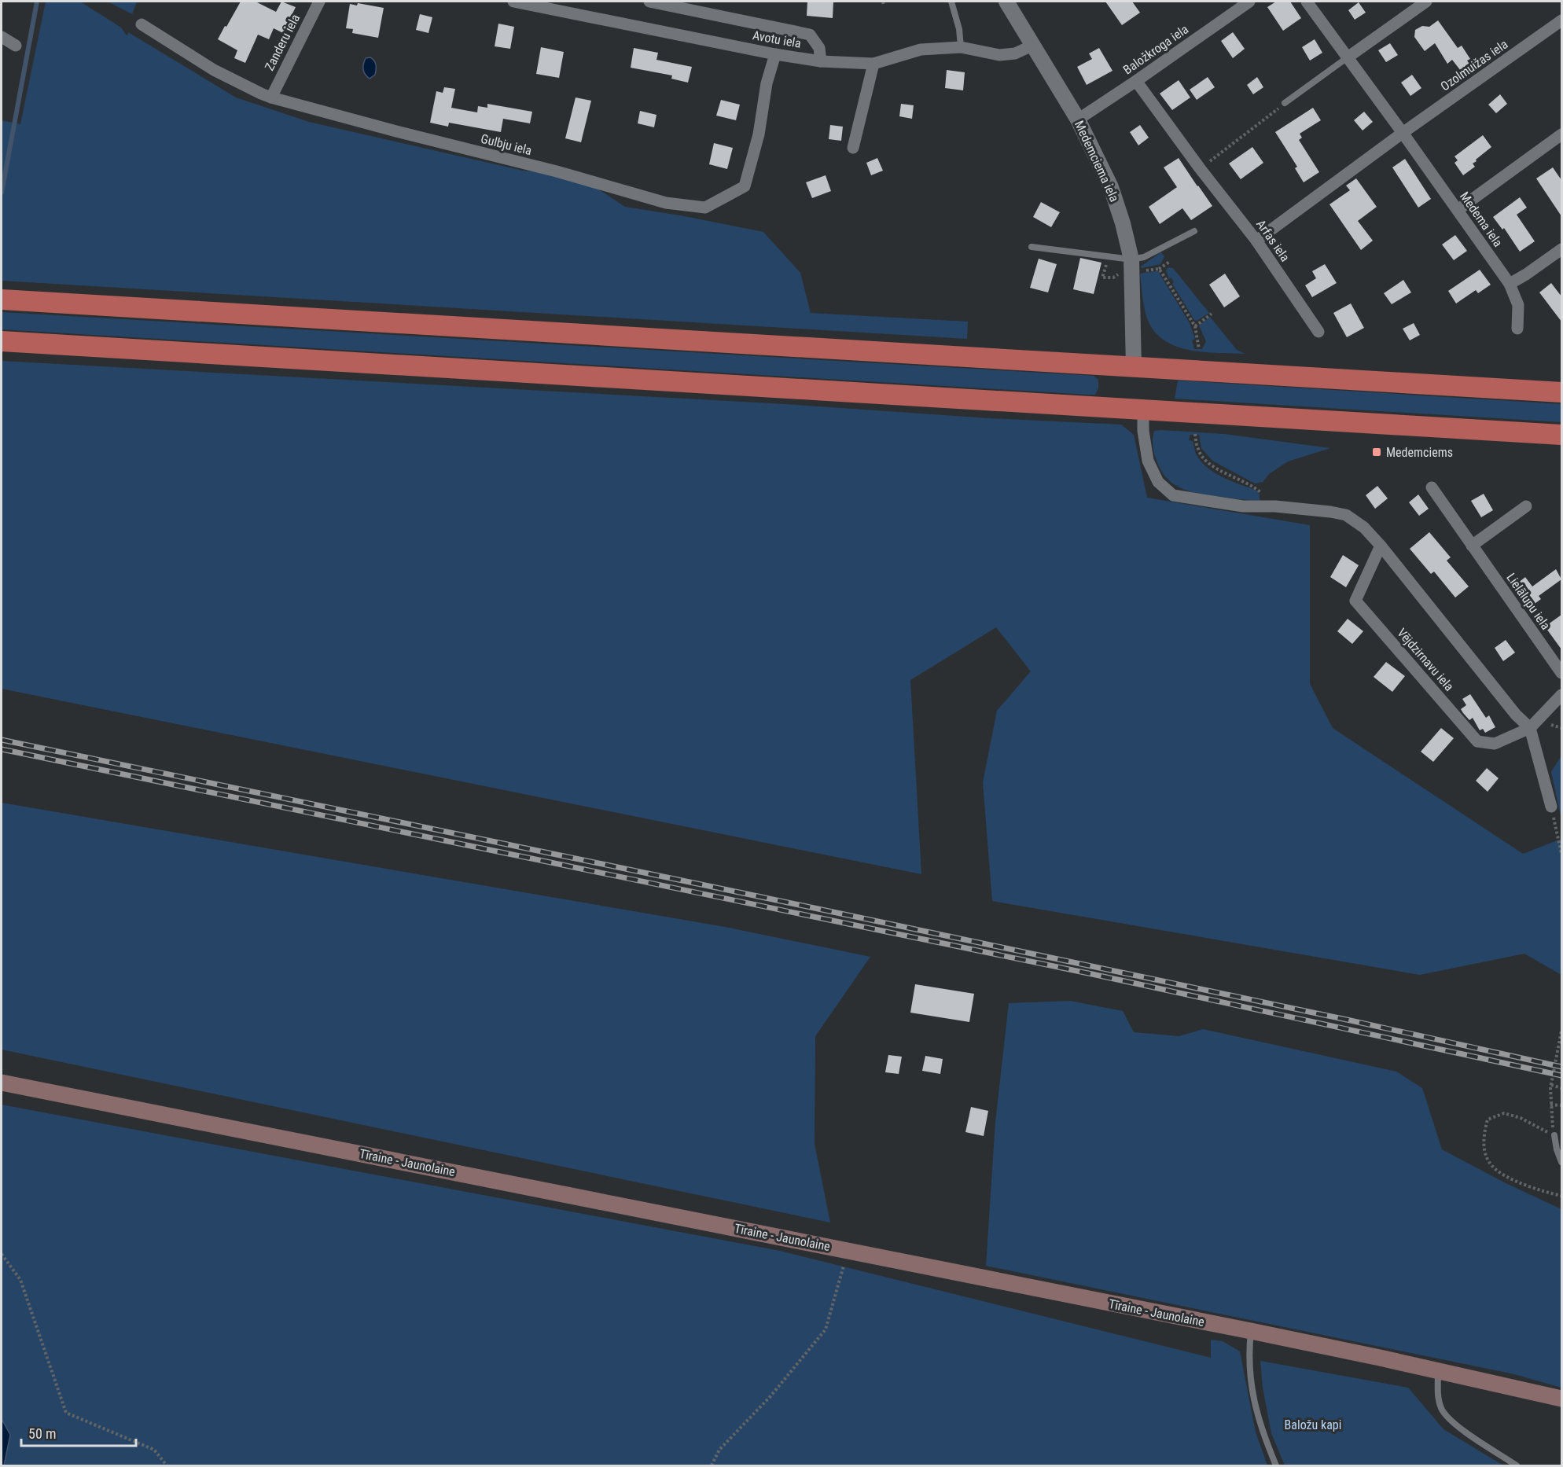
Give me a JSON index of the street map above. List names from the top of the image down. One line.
{"streets":{"main road":["Tīraine - Jaunolaine"],"street":["Avotu iela","Zanderu iela","Baložkroga iela","Ozolmuižas iela","Gulbju iela","Medemciema iela","Medema iela","Arfas iela","Lielālupu iela","Vējdzirnavu iela"]},"crossings":[["Avotu iela","Gulbju iela"],["Avotu iela","Medemciema iela"],["Zanderu iela","Gulbju iela"],["Baložkroga iela","Medemciema iela"],["Baložkroga iela","Arfas iela"],["Ozolmuižas iela","Medema iela"]],"parks":["Baložu kapi"],"places":{"transit":["Medemciems"]},"scale_bar":"50 m"}
